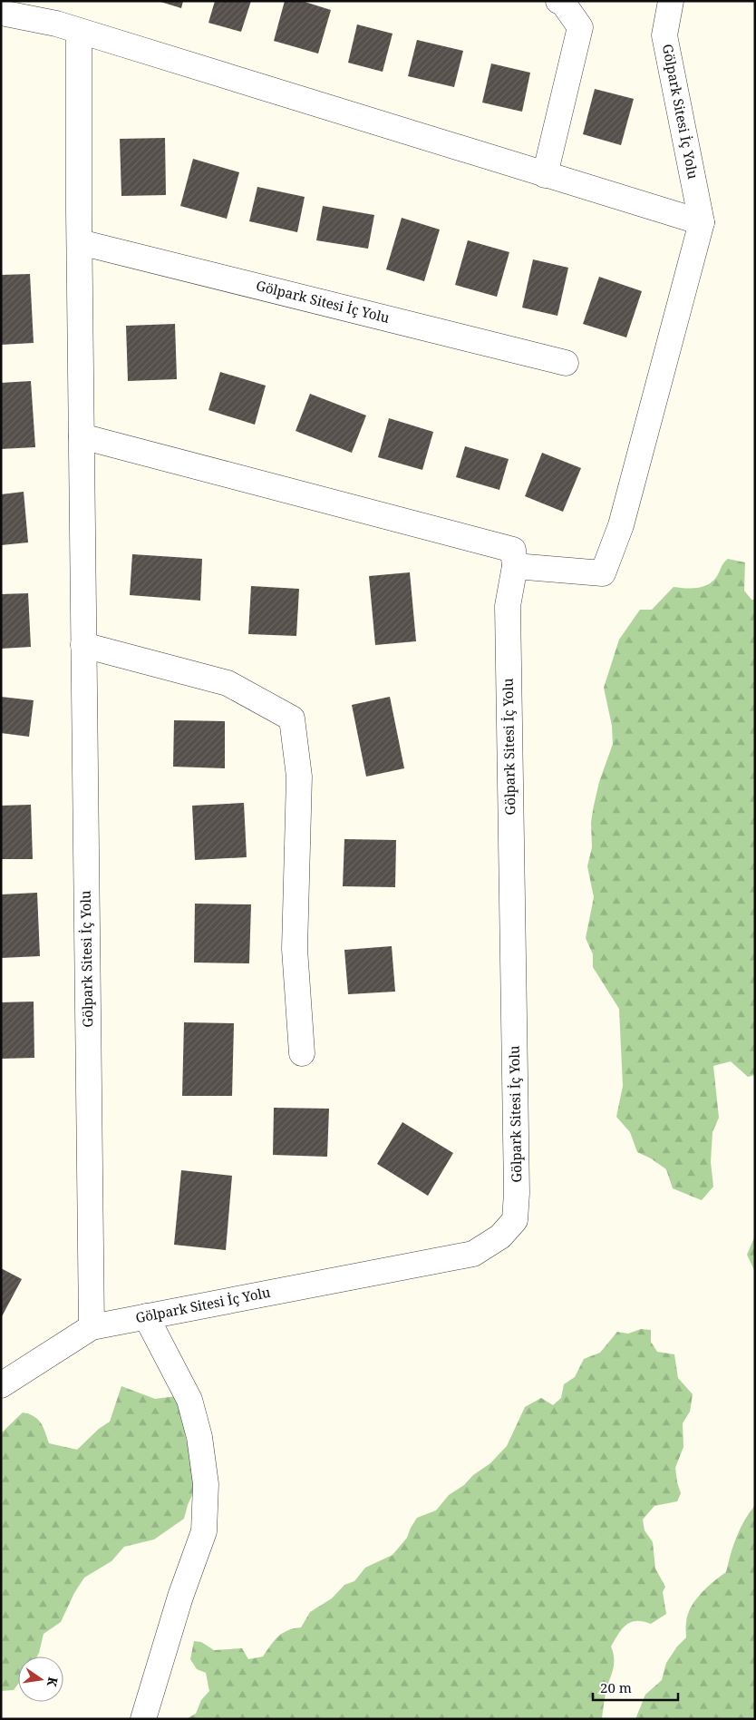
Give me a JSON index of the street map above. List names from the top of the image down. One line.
{"streets":{"street":["Gölpark Sitesi İç Yolu"]},"scale_bar":"20 m","north":"right"}
